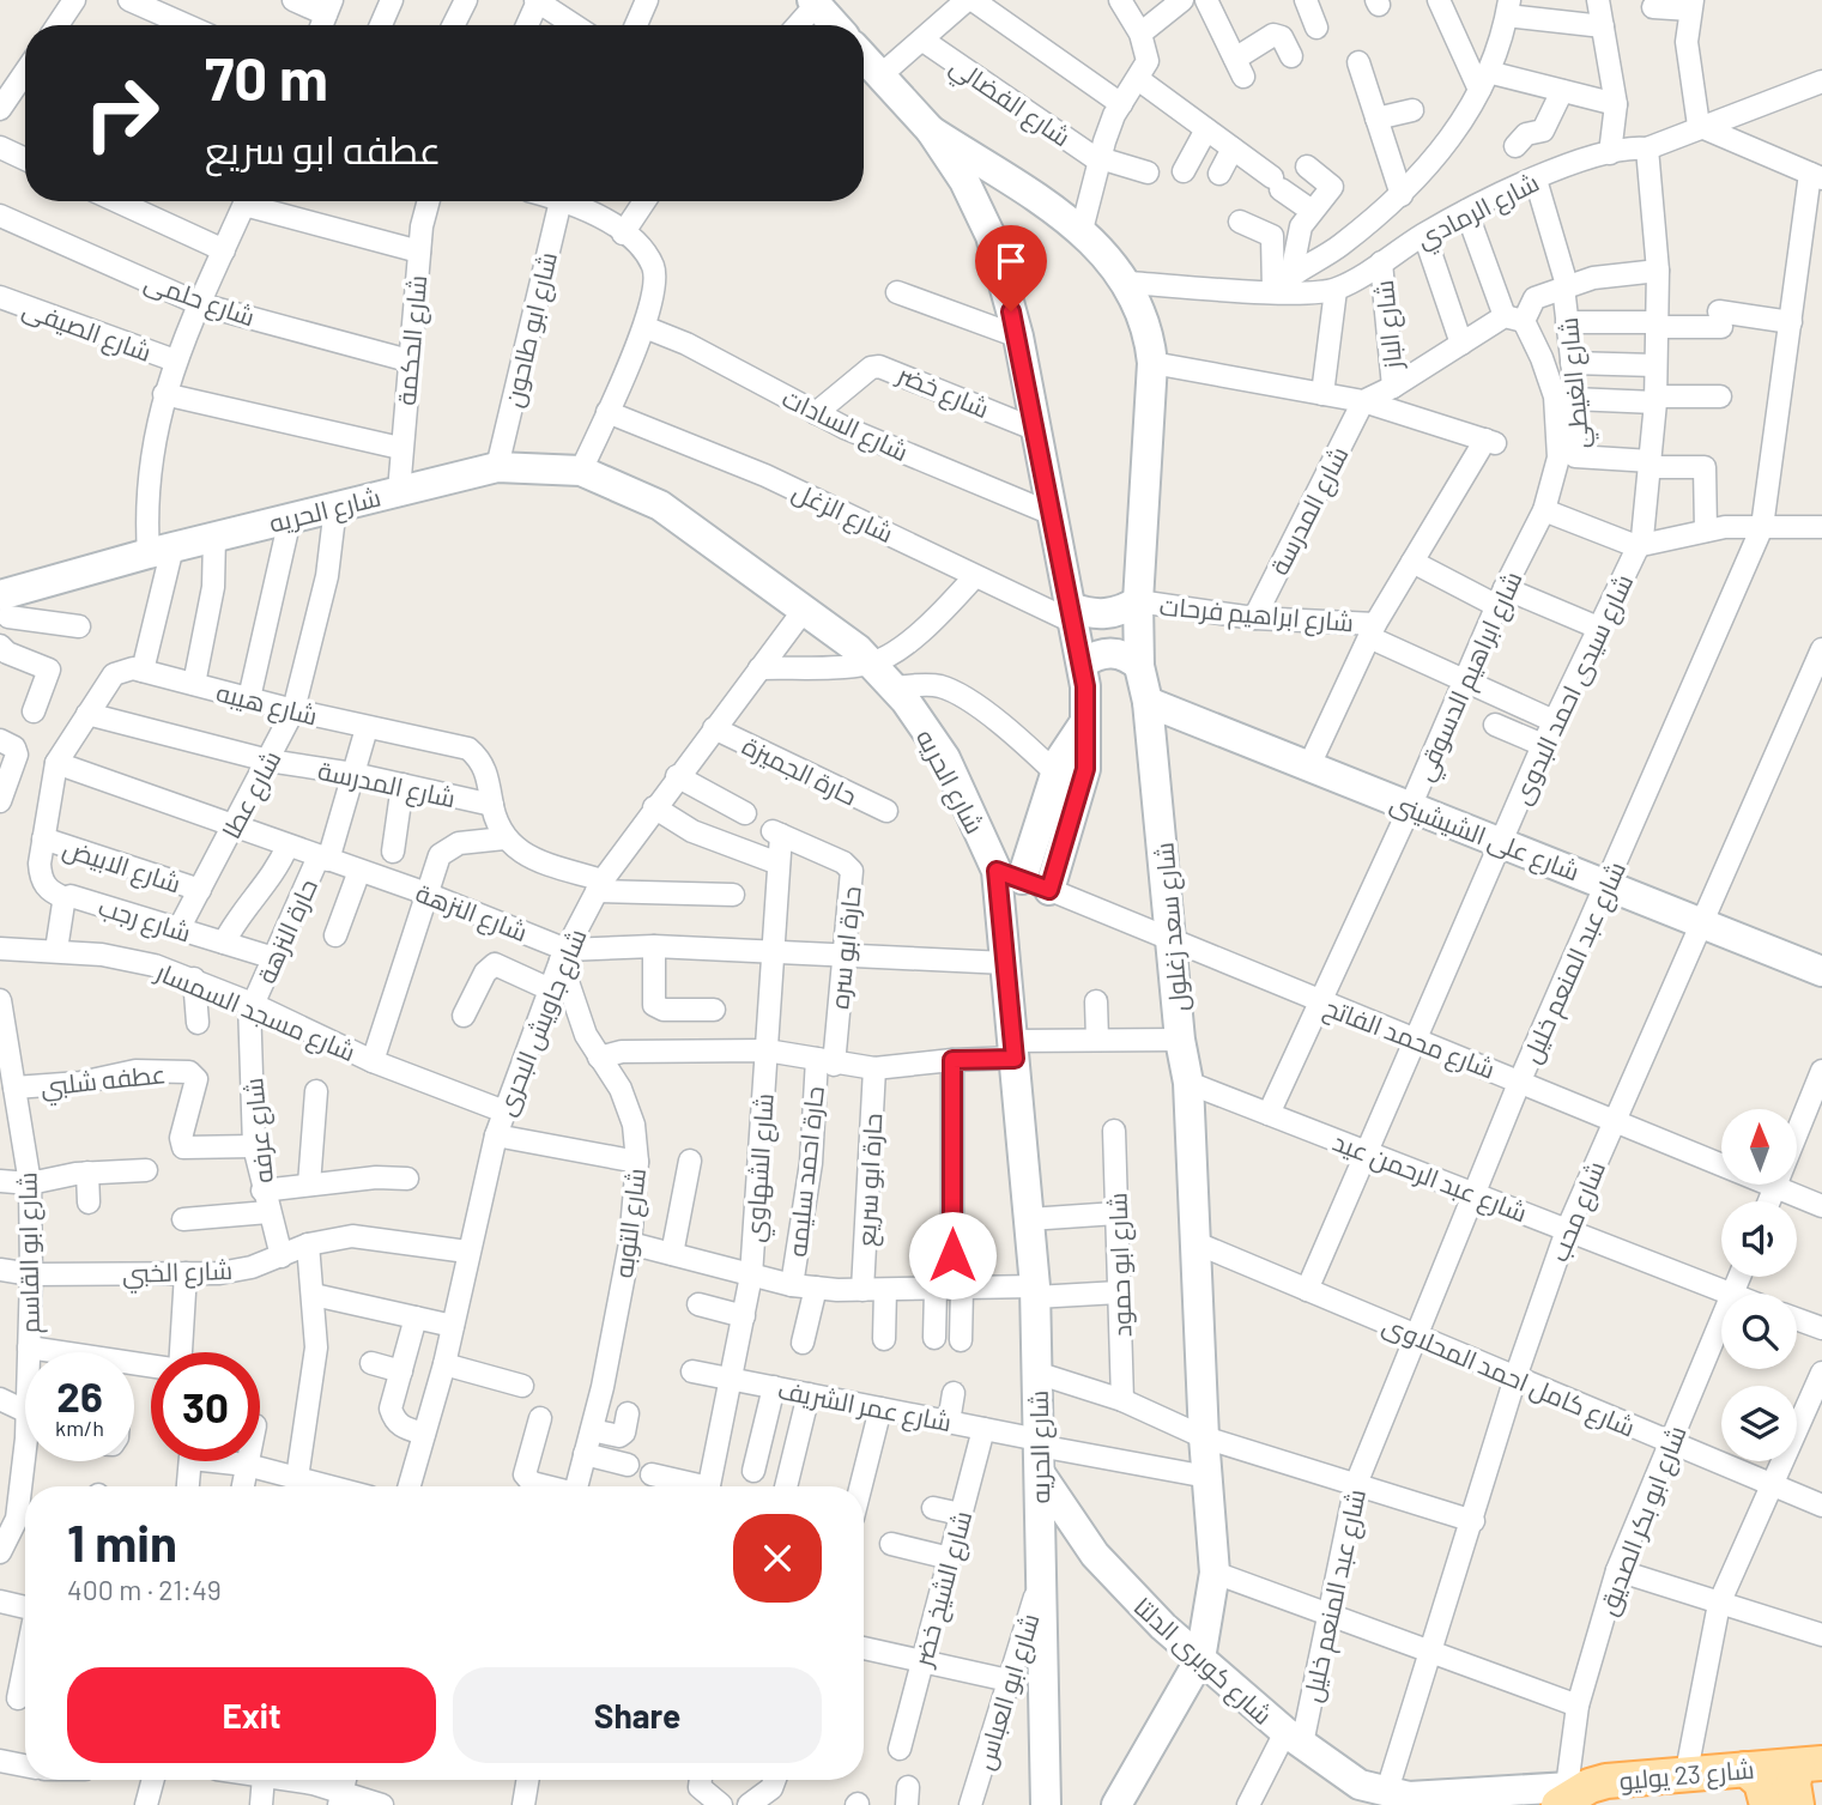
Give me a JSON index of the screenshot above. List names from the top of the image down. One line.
{"streets":{"main road":["شارع 23 يوليو"],"street":["شارع الفضالي","شارع الرمادي","شارع حلمى","شارع الباز","شارع الصيفى","شارع ابو طاحون","شارع الحكمة","شارع الغيطي","شارع خضر","شارع السادات","شارع الحريه","شارع المدرسة","شارع الزغل","شارع ابراهيم فرحات","شارع ابراهيم الدسوقي","شارع سيدى احمد البدوى","شارع هيبه","حارة الجميزة","شارع عطا","شارع على الشيشينى","شارع الابيض","شارع النزهة","شارع رجب","شارع سعد زغلول","حارة النزهة","حارة ابو سره","شارع عبد المنعم خليل","شارع مسجد السمسار","شارع جاويش البحرى","شارع محمد الفاتح","عطفه شلبي","شارع عرفه","شارع الشهاوي","حارة احمد سليمه","شارع عبد الرحمن عيد","حارة ابو سريع","شارع محب","شارع التوبه","شارع ابو القاسم","شارع ابو حمود","شارع الخبي","شارع كامل احمد المحلاوى","شارع عمر الشريف","شارع ابو بكر الصديق","شارع الشيخ خضر","شارع كوبرى الدلتا","شارع ابو العباس"]},"crossings":[["شارع الرمادي","شارع الباز"],["شارع الرمادي","شارع الغيطي"],["شارع الرمادي","شارع ابراهيم الدسوقي"],["شارع الرمادي","شارع سيدى احمد البدوى"],["شارع حلمى","شارع الحكمة"],["شارع ابو طاحون","شارع الحريه"],["شارع الحكمة","شارع الحريه"],["شارع الغيطي","شارع سيدى احمد البدوى"],["شارع خضر","شارع السادات"],["شارع الحريه","شارع عطا"],["شارع الحريه","شارع النزهة"],["شارع الحريه","شارع جاويش البحرى"],["شارع الحريه","شارع محمد الفاتح"],["شارع الحريه","شارع عمر الشريف"],["شارع الحريه","شارع كوبرى الدلتا"],["شارع الحريه","شارع ابو العباس"],["شارع المدرسة","شارع ابراهيم فرحات"],["شارع المدرسة","شارع هيبه"],["شارع المدرسة","شارع عطا"],["شارع المدرسة","حارة النزهة"],["شارع ابراهيم فرحات","شارع سعد زغلول"],["شارع ابراهيم الدسوقي","شارع على الشيشينى"],["شارع ابراهيم الدسوقي","شارع محمد الفاتح"],["شارع ابراهيم الدسوقي","شارع عبد الرحمن عيد"],["شارع سيدى احمد البدوى","شارع على الشيشينى"],["شارع سيدى احمد البدوى","شارع محمد الفاتح"],["شارع سيدى احمد البدوى","شارع عبد الرحمن عيد"],["شارع سيدى احمد البدوى","شارع كامل احمد المحلاوى"],["شارع هيبه","شارع عطا"],["شارع هيبه","حارة النزهة"],["حارة الجميزة","شارع جاويش البحرى"],["شارع عطا","شارع الابيض"],["شارع عطا","شارع النزهة"],["شارع عطا","شارع رجب"],["شارع على الشيشينى","شارع سعد زغلول"],["شارع على الشيشينى","شارع عبد المنعم خليل"],["شارع على الشيشينى","شارع محب"],["شارع النزهة","حارة النزهة"],["شارع النزهة","حارة ابو سره"],["شارع النزهة","شارع جاويش البحرى"],["شارع النزهة","شارع الشهاوي"],["شارع النزهة","شارع التوبه"],["شارع رجب","حارة النزهة"],["شارع رجب","شارع مسجد السمسار"],["شارع سعد زغلول","شارع محمد الفاتح"],["شارع سعد زغلول","شارع عبد الرحمن عيد"],["شارع سعد زغلول","شارع كامل احمد المحلاوى"],["شارع سعد زغلول","شارع عمر الشريف"],["شارع سعد زغلول","شارع كوبرى الدلتا"],["حارة النزهة","شارع مسجد السمسار"],["حارة النزهة","شارع عرفه"],["حارة ابو سره","شارع الشهاوي"],["حارة ابو سره","حارة احمد سليمه"],["شارع عبد المنعم خليل","شارع محمد الفاتح"],["شارع عبد المنعم خليل","شارع عبد الرحمن عيد"],["شارع عبد المنعم خليل","شارع كامل احمد المحلاوى"],["شارع عبد المنعم خليل","شارع كوبرى الدلتا"],["شارع مسجد السمسار","شارع جاويش البحرى"],["شارع مسجد السمسار","شارع عرفه"],["شارع جاويش البحرى","شارع التوبه"],["شارع جاويش البحرى","شارع الخبي"],["شارع محمد الفاتح","شارع محب"],["عطفه شلبي","شارع عرفه"],["عطفه شلبي","شارع ابو القاسم"],["شارع عرفه","شارع الخبي"],["شارع الشهاوي","شارع عمر الشريف"],["شارع عبد الرحمن عيد","شارع محب"],["شارع محب","شارع كامل احمد المحلاوى"],["شارع محب","شارع كوبرى الدلتا"],["شارع ابو القاسم","شارع الخبي"],["شارع كامل احمد المحلاوى","شارع ابو بكر الصديق"],["شارع عمر الشريف","شارع الشيخ خضر"],["شارع عمر الشريف","شارع كوبرى الدلتا"],["شارع ابو بكر الصديق","شارع كوبرى الدلتا"],["شارع ابو بكر الصديق","شارع 23 يوليو"],["شارع كوبرى الدلتا","شارع 23 يوليو"]],"north":"top","page":{"turn":["70 m","عطفه ابو سريع"],"speed":"26 km/h","limit":"30","heading":["1 min","400 m · 21:49"],"buttons":["Exit","Share"]}}
